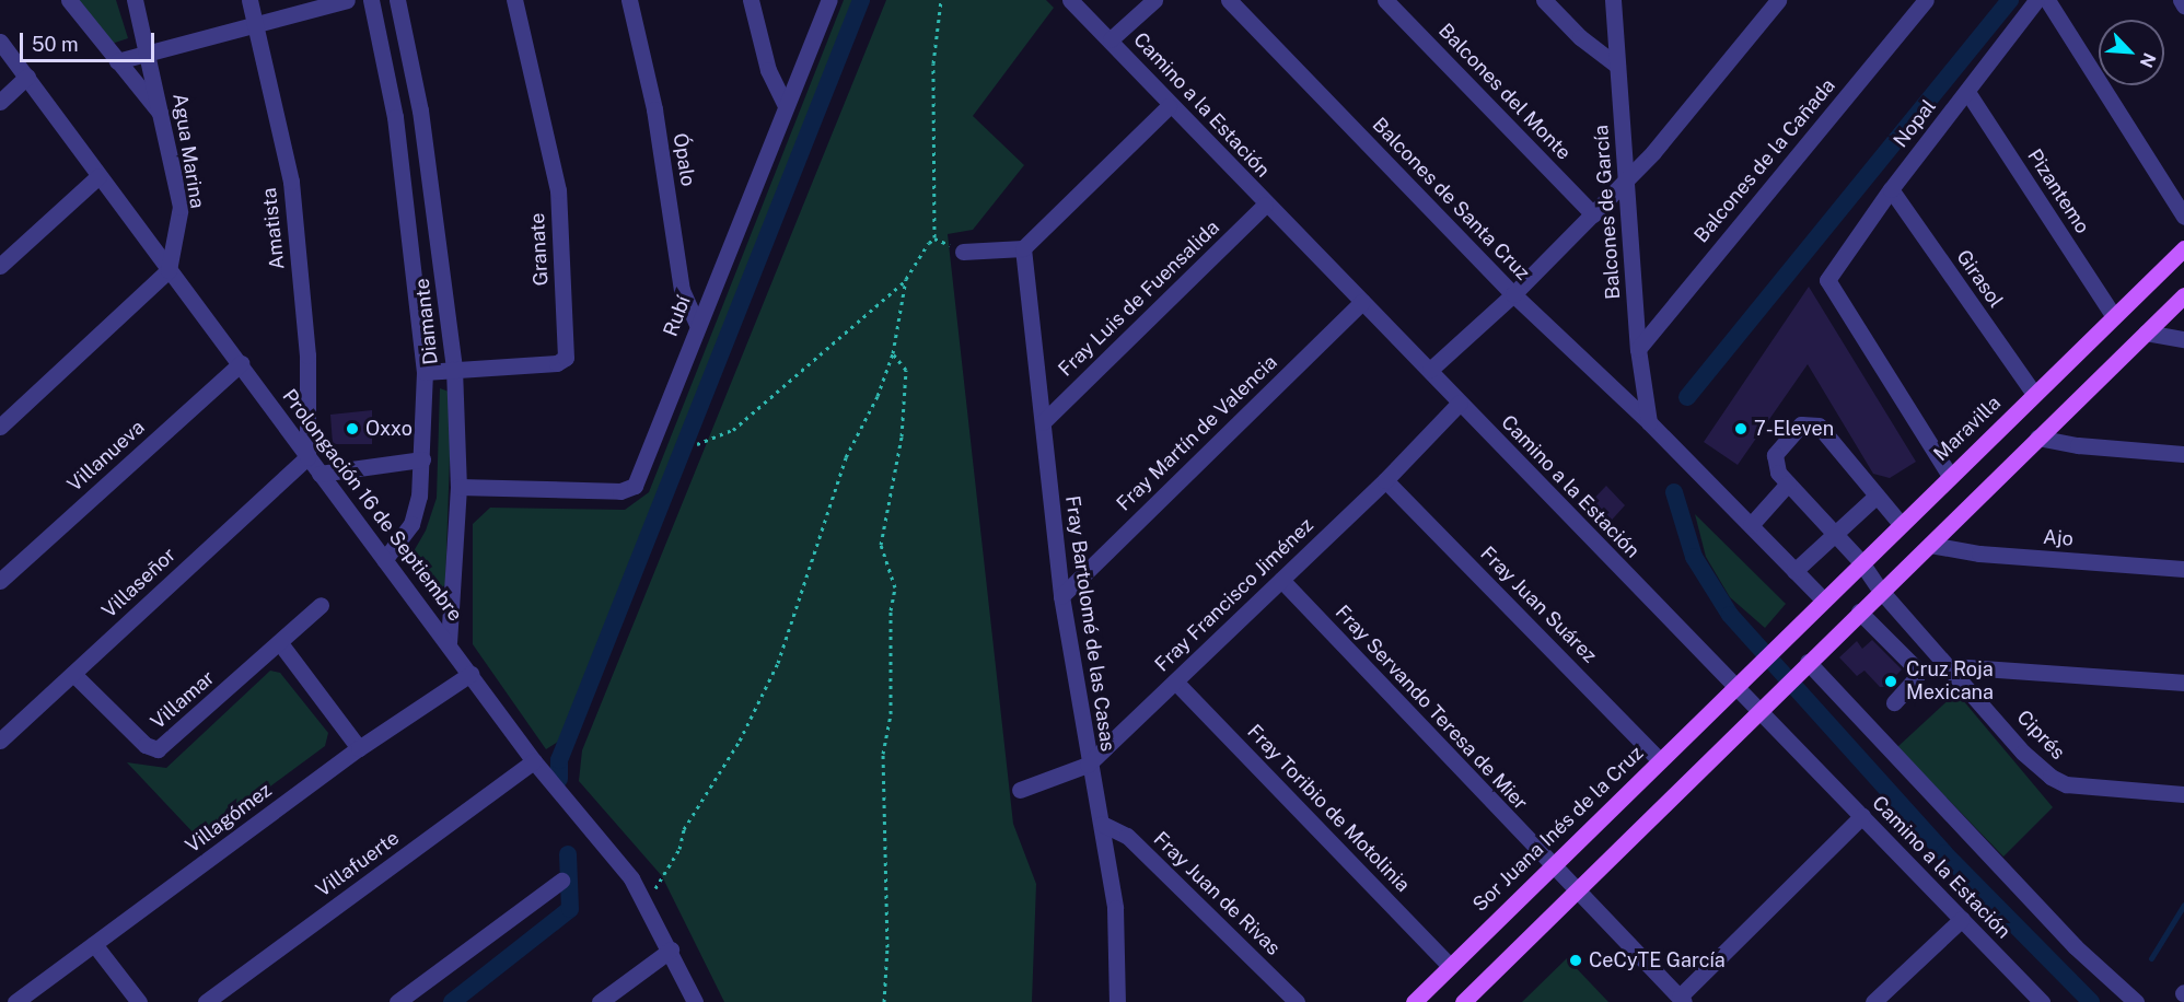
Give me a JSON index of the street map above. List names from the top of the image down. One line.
{"streets":{"main road":["Maravilla","Sor Juana Inés de la Cruz"],"street":["Balcones del Monte","Camino a la Estación","Nopal","Agua Marina","Ópalo","Balcones de la Cañada","Pizantemo","Balcones de Santa Cruz","Balcones de García","Amatista","Granate","Girasol","Fray Luis de Fuensalida","Rubí","Diamante","Fray Martín de Valencia","Villanueva","Prolongación 16 de Septiembre","Ajo","Villaseñor","Fray Francisco Jiménez","Fray Juan Suárez","Fray Bartolomé de las Casas","Villamar","Fray Servando Teresa de Mier","Ciprés","Fray Toribio de Motolinia","Villagómez","Villafuerte","Fray Juan de Rivas"]},"crossings":[["Camino a la Estación","Fray Luis de Fuensalida"],["Camino a la Estación","Fray Martín de Valencia"],["Camino a la Estación","Fray Francisco Jiménez"],["Camino a la Estación","Sor Juana Inés de la Cruz"],["Nopal","Pizantemo"],["Nopal","Girasol"],["Nopal","Maravilla"],["Agua Marina","Prolongación 16 de Septiembre"],["Ópalo","Rubí"],["Balcones de la Cañada","Balcones de García"],["Pizantemo","Maravilla"],["Balcones de Santa Cruz","Balcones de García"],["Balcones de Santa Cruz","Maravilla"],["Amatista","Prolongación 16 de Septiembre"],["Amatista","Villaseñor"],["Granate","Diamante"],["Girasol","Maravilla"],["Fray Luis de Fuensalida","Fray Bartolomé de las Casas"],["Rubí","Diamante"],["Diamante","Prolongación 16 de Septiembre"],["Maravilla","Ciprés"],["Maravilla","Sor Juana Inés de la Cruz"],["Fray Martín de Valencia","Fray Bartolomé de las Casas"],["Villanueva","Prolongación 16 de Septiembre"],["Prolongación 16 de Septiembre","Villaseñor"],["Prolongación 16 de Septiembre","Villagómez"],["Prolongación 16 de Septiembre","Villafuerte"],["Villaseñor","Villamar"],["Fray Francisco Jiménez","Fray Juan Suárez"],["Fray Francisco Jiménez","Fray Bartolomé de las Casas"],["Fray Francisco Jiménez","Fray Servando Teresa de Mier"],["Fray Francisco Jiménez","Fray Toribio de Motolinia"],["Fray Juan Suárez","Sor Juana Inés de la Cruz"],["Fray Bartolomé de las Casas","Fray Juan de Rivas"],["Fray Servando Teresa de Mier","Sor Juana Inés de la Cruz"],["Fray Toribio de Motolinia","Sor Juana Inés de la Cruz"]],"places":["Oxxo","7-Eleven","Cruz Roja Mexicana","CeCyTE García"],"scale_bar":"50 m","north":"bottom right"}
